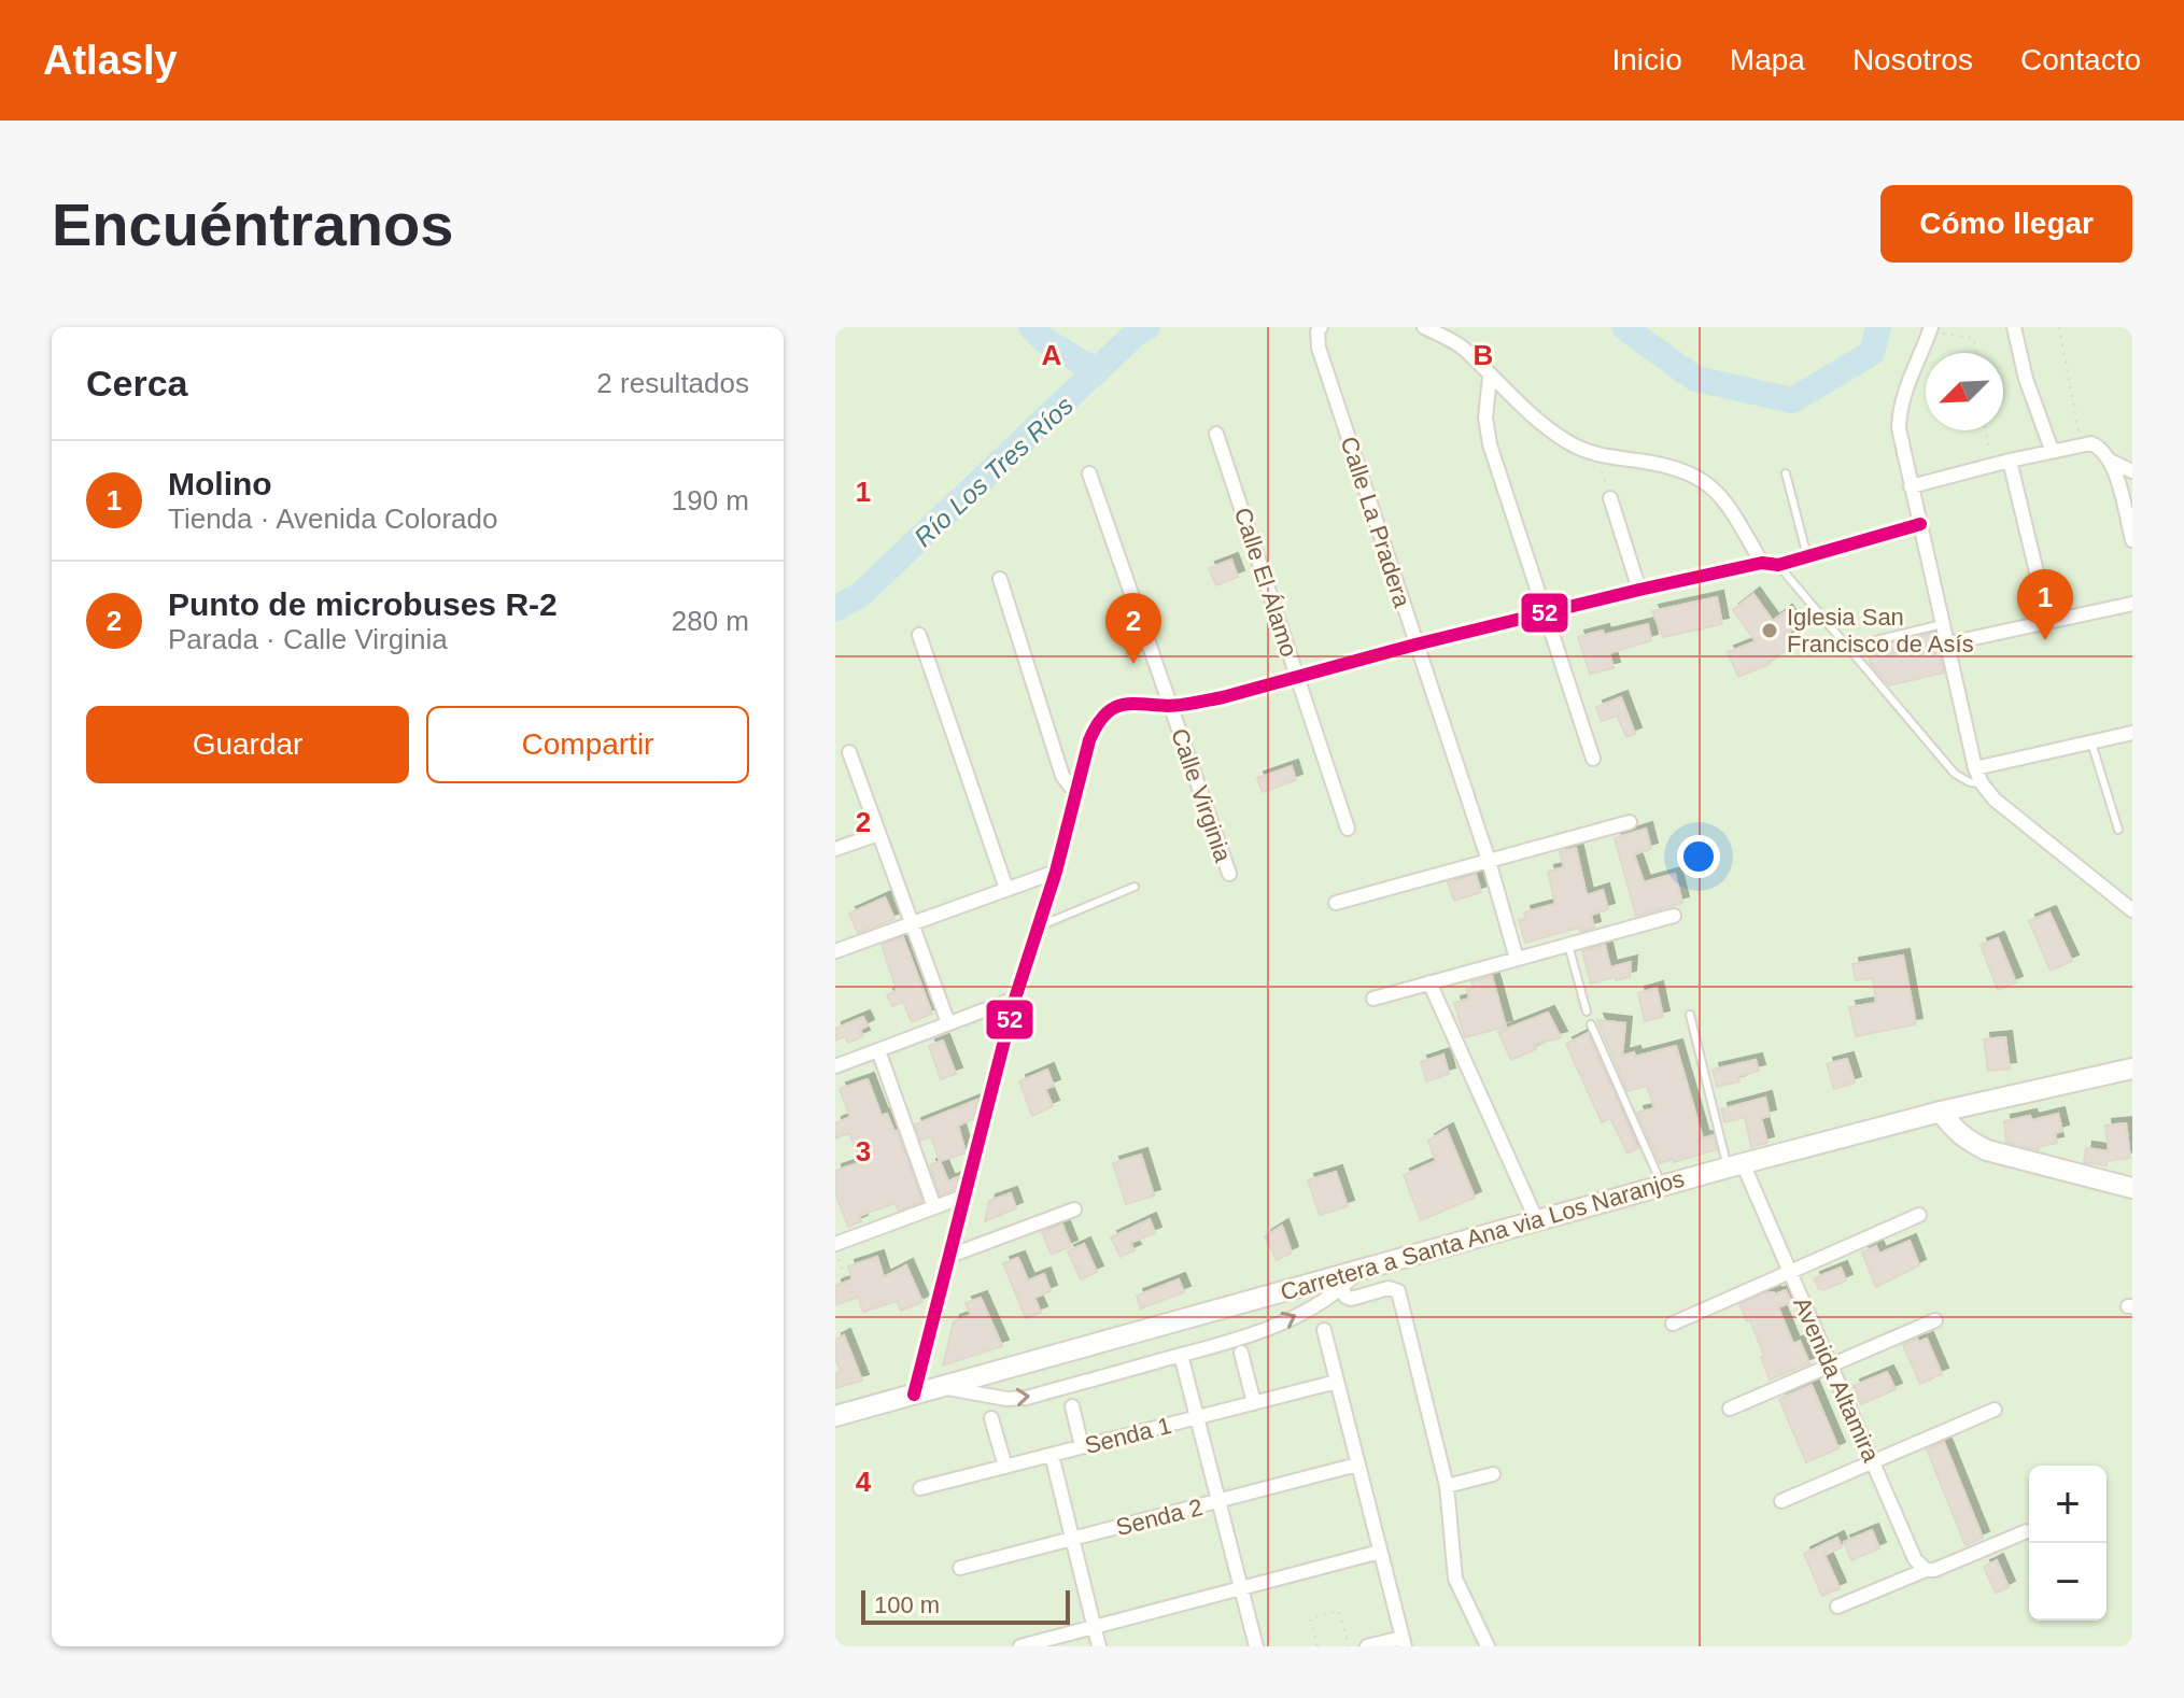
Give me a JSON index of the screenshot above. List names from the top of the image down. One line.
{"streets":{"main road":["Carretera a Santa Ana via Los Naranjos"],"street":["Calle La Pradera","Calle El Álamo","Calle Virginia","Avenida Altamira","Senda 1","Senda 2"]},"crossings":[["Carretera a Santa Ana via Los Naranjos","Avenida Altamira"]],"water":["Río Los Tres Ríos"],"places":["Iglesia San Francisco de Asís"],"lines":["transit line 52"],"scale_bar":"100 m","north":"bottom left","page":{"header":"Atlasly","nav":["Inicio","Mapa","Nosotros","Contacto"],"buttons":["Cómo llegar",["Guardar","Compartir"]],"title":"Encuéntranos","heading":["Cerca","2 resultados"],"list":[{"mark":"1","name":"Molino","note":"Tienda · Avenida Colorado","value":"190 m"},{"mark":"2","name":"Punto de microbuses R-2","note":"Parada · Calle Virginia","value":"280 m"}],"pins":["1","2"],"map_buttons":["+","−"],"scale":"100 m"},"grid":{"columns":["A","B"],"rows":["1","2","3","4"]}}
